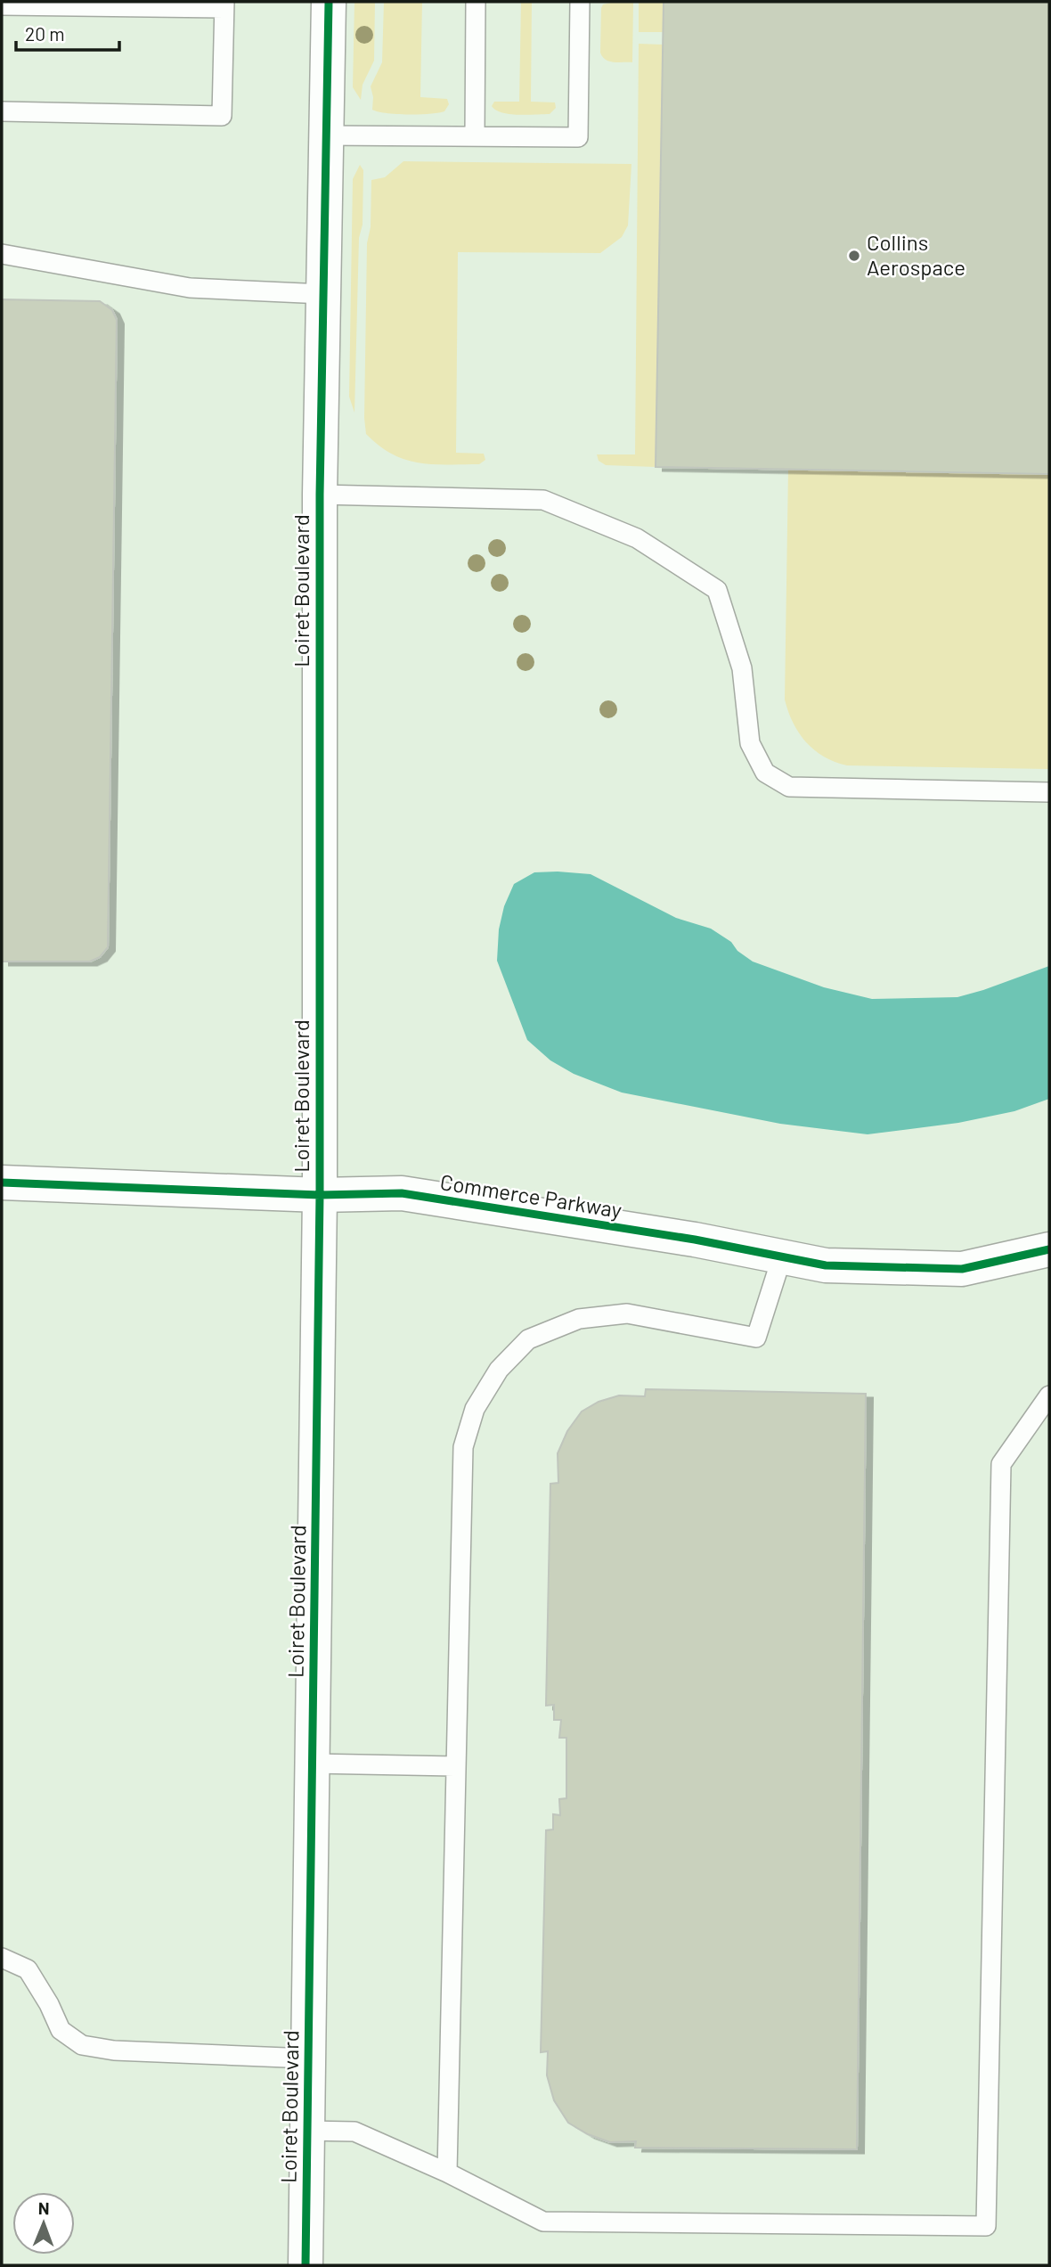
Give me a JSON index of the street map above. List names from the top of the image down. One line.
{"streets":{"street":["Loiret Boulevard","Commerce Parkway"]},"crossings":[["Loiret Boulevard","Commerce Parkway"]],"places":["Collins Aerospace"],"scale_bar":"20 m","north":"top"}
